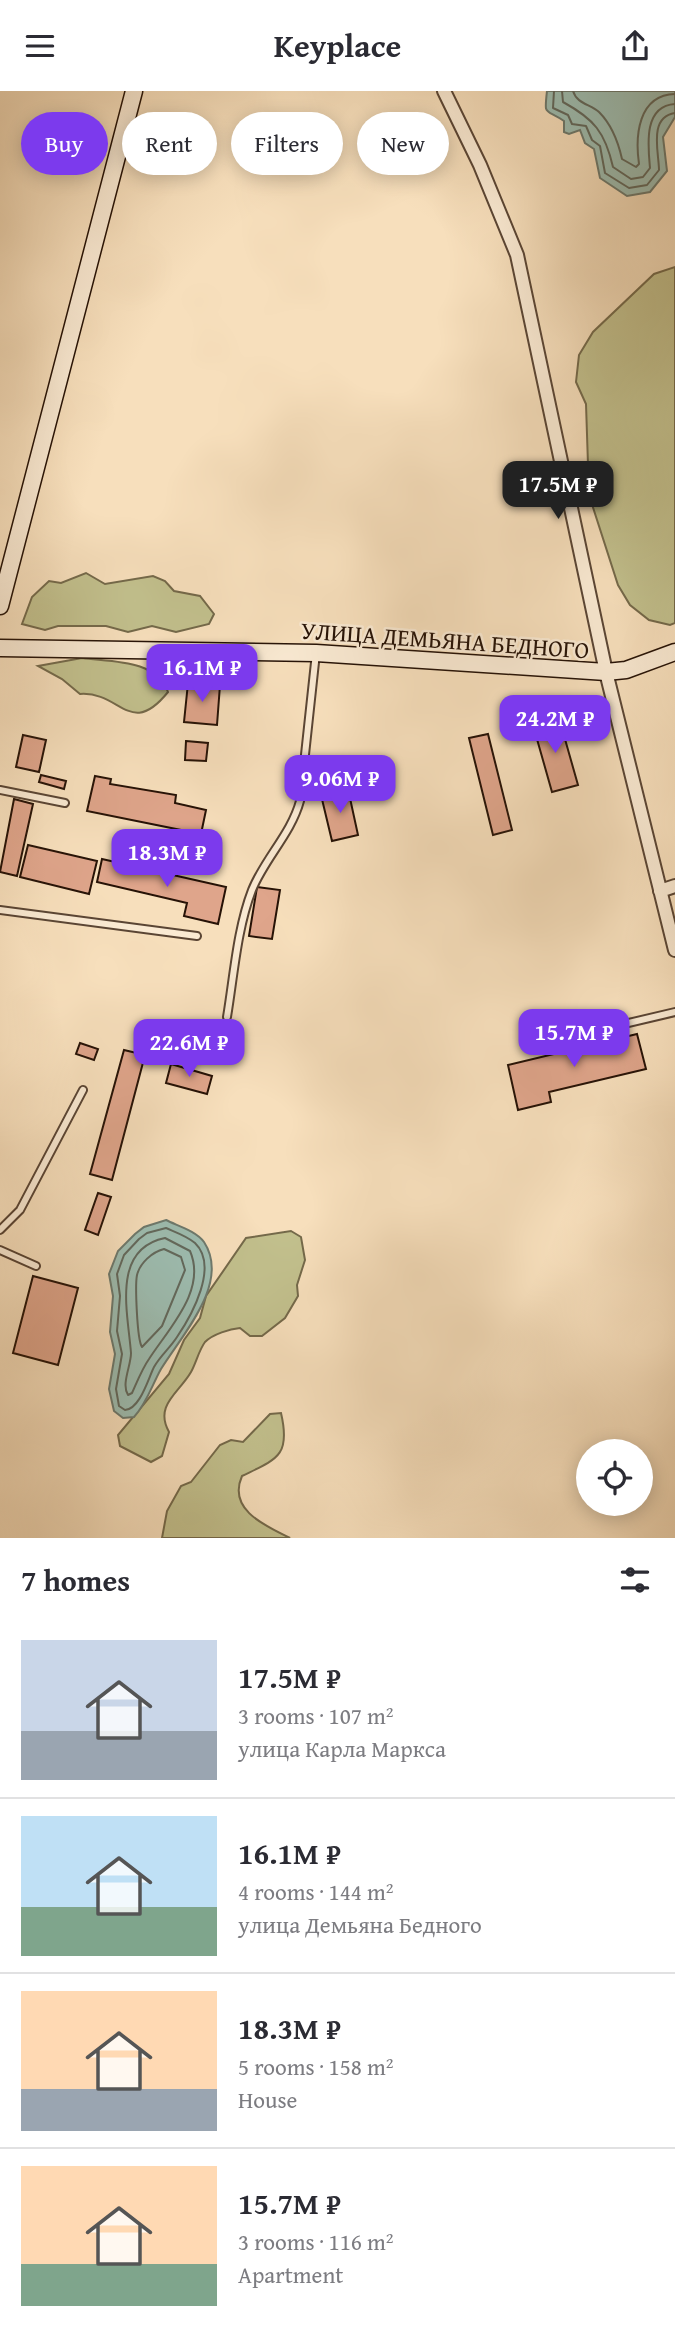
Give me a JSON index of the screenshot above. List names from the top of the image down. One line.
{"streets":{"street":["УЛИЦА ДЕМЬЯНА БЕДНОГО"]},"page":{"header":"Keyplace","chip":["Buy","Rent","Filters","New"],"price":["17.5M ₽","16.1M ₽","24.2M ₽","9.06M ₽","18.3M ₽","15.7M ₽","22.6M ₽"],"heading":"7 homes","list":[{"name":"17.5M ₽","note":"3 rooms · 107 m² · улица Карла Маркса"},{"name":"16.1M ₽","note":"4 rooms · 144 m² · улица Демьяна Бедного"},{"name":"18.3M ₽","note":"5 rooms · 158 m² · House"},{"name":"15.7M ₽","note":"3 rooms · 116 m² · Apartment"}]}}
